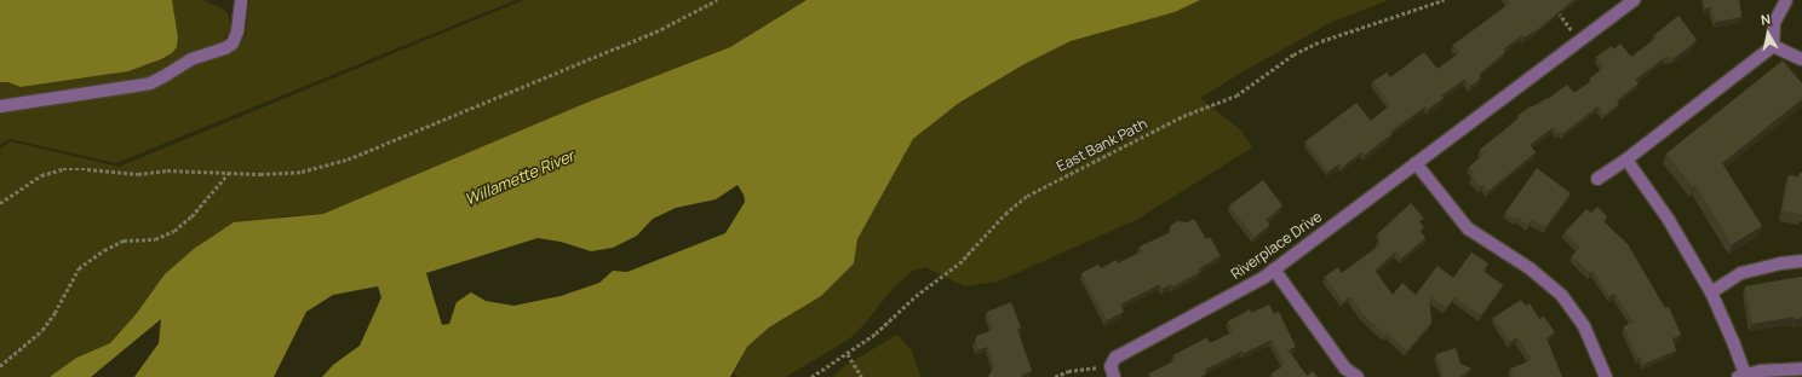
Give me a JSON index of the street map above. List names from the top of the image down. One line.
{"streets":{"street":["Riverplace Drive"],"path":["East Bank Path"]},"water":["Willamette River"],"north":"top"}
